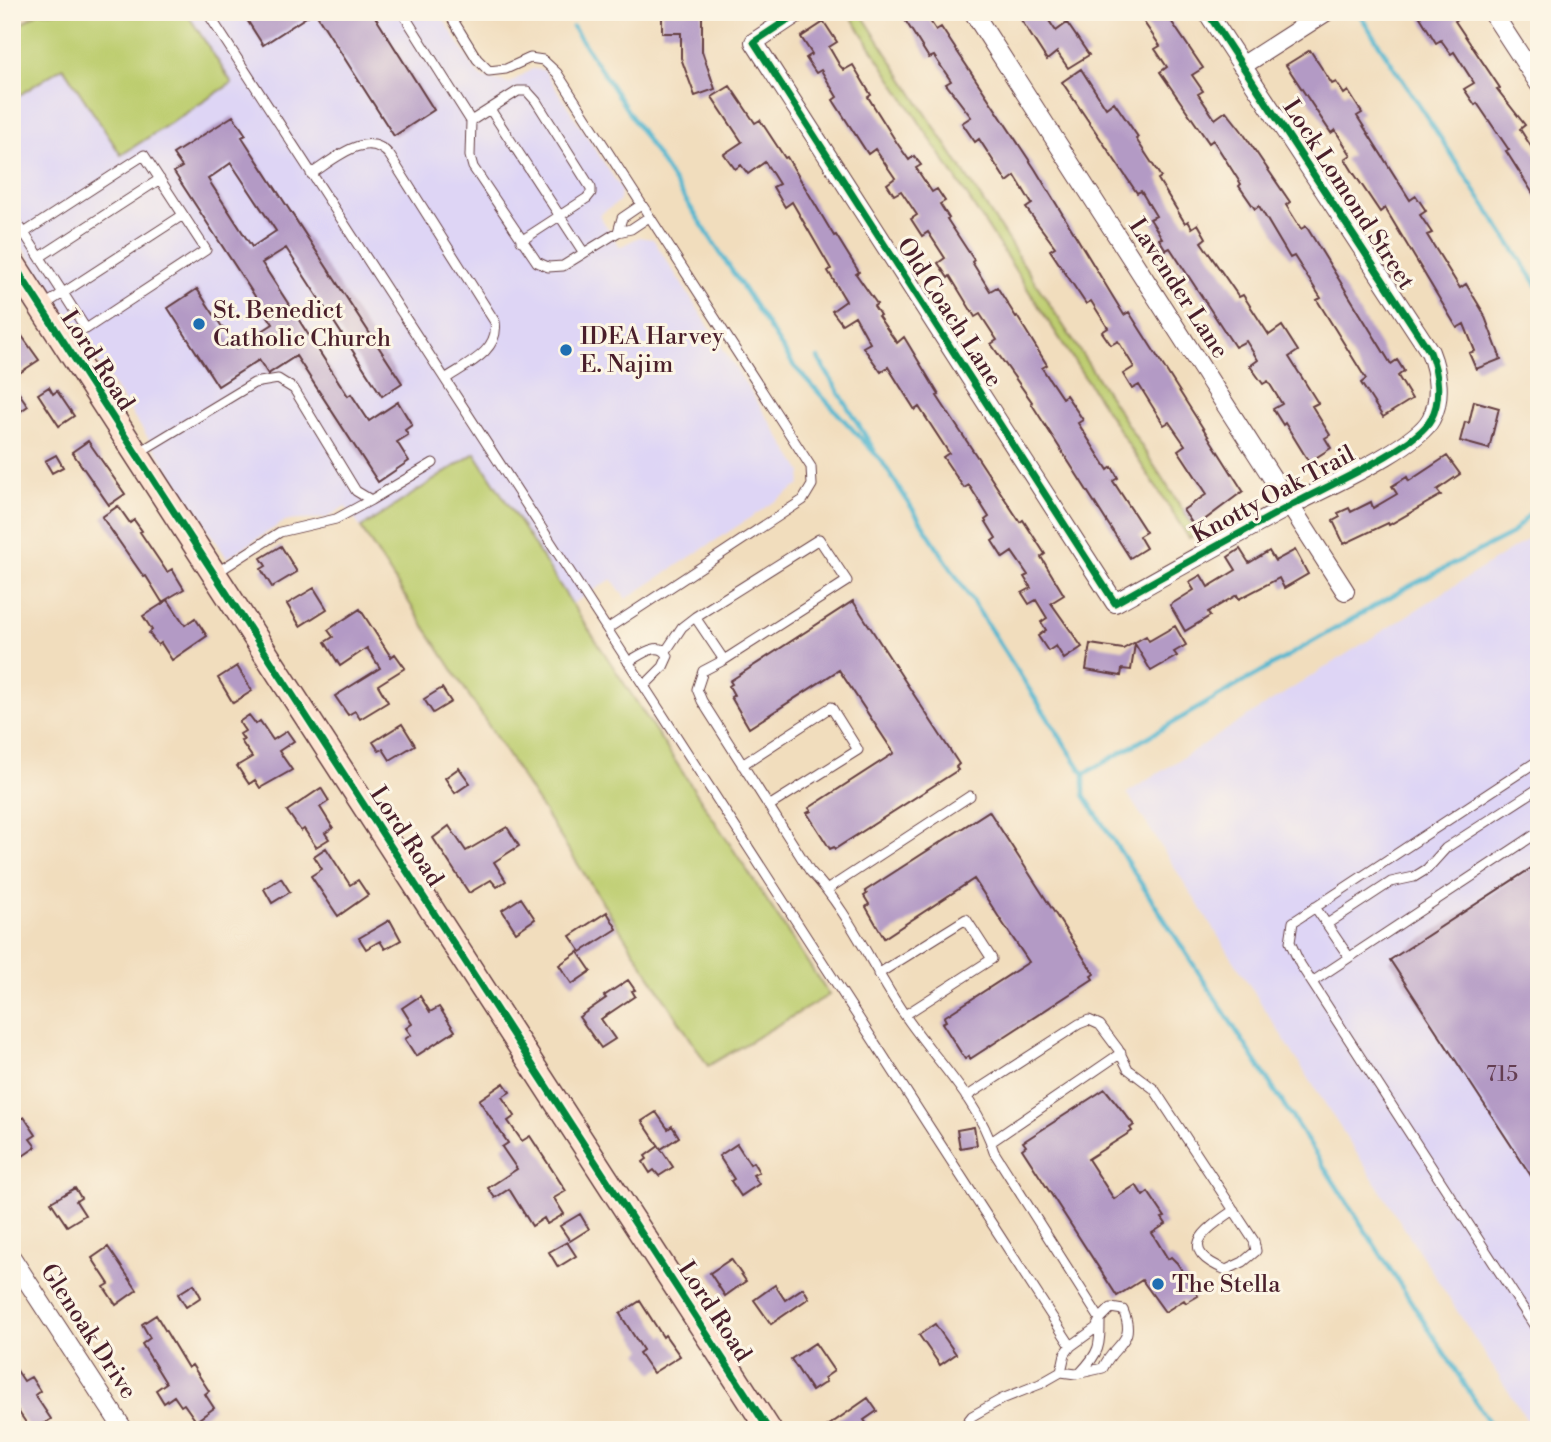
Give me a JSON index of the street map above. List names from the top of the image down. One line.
{"streets":{"street":["Lock Lomond Street","Lavender Lane","Old Coach Lane","Lord Road","Knotty Oak Trail","Glenoak Drive"]},"crossings":[["Lock Lomond Street","Knotty Oak Trail"],["Lavender Lane","Knotty Oak Trail"],["Old Coach Lane","Knotty Oak Trail"]],"places":["St. Benedict Catholic Church","IDEA Harvey E. Najim","The Stella"],"house_numbers":["715"]}
